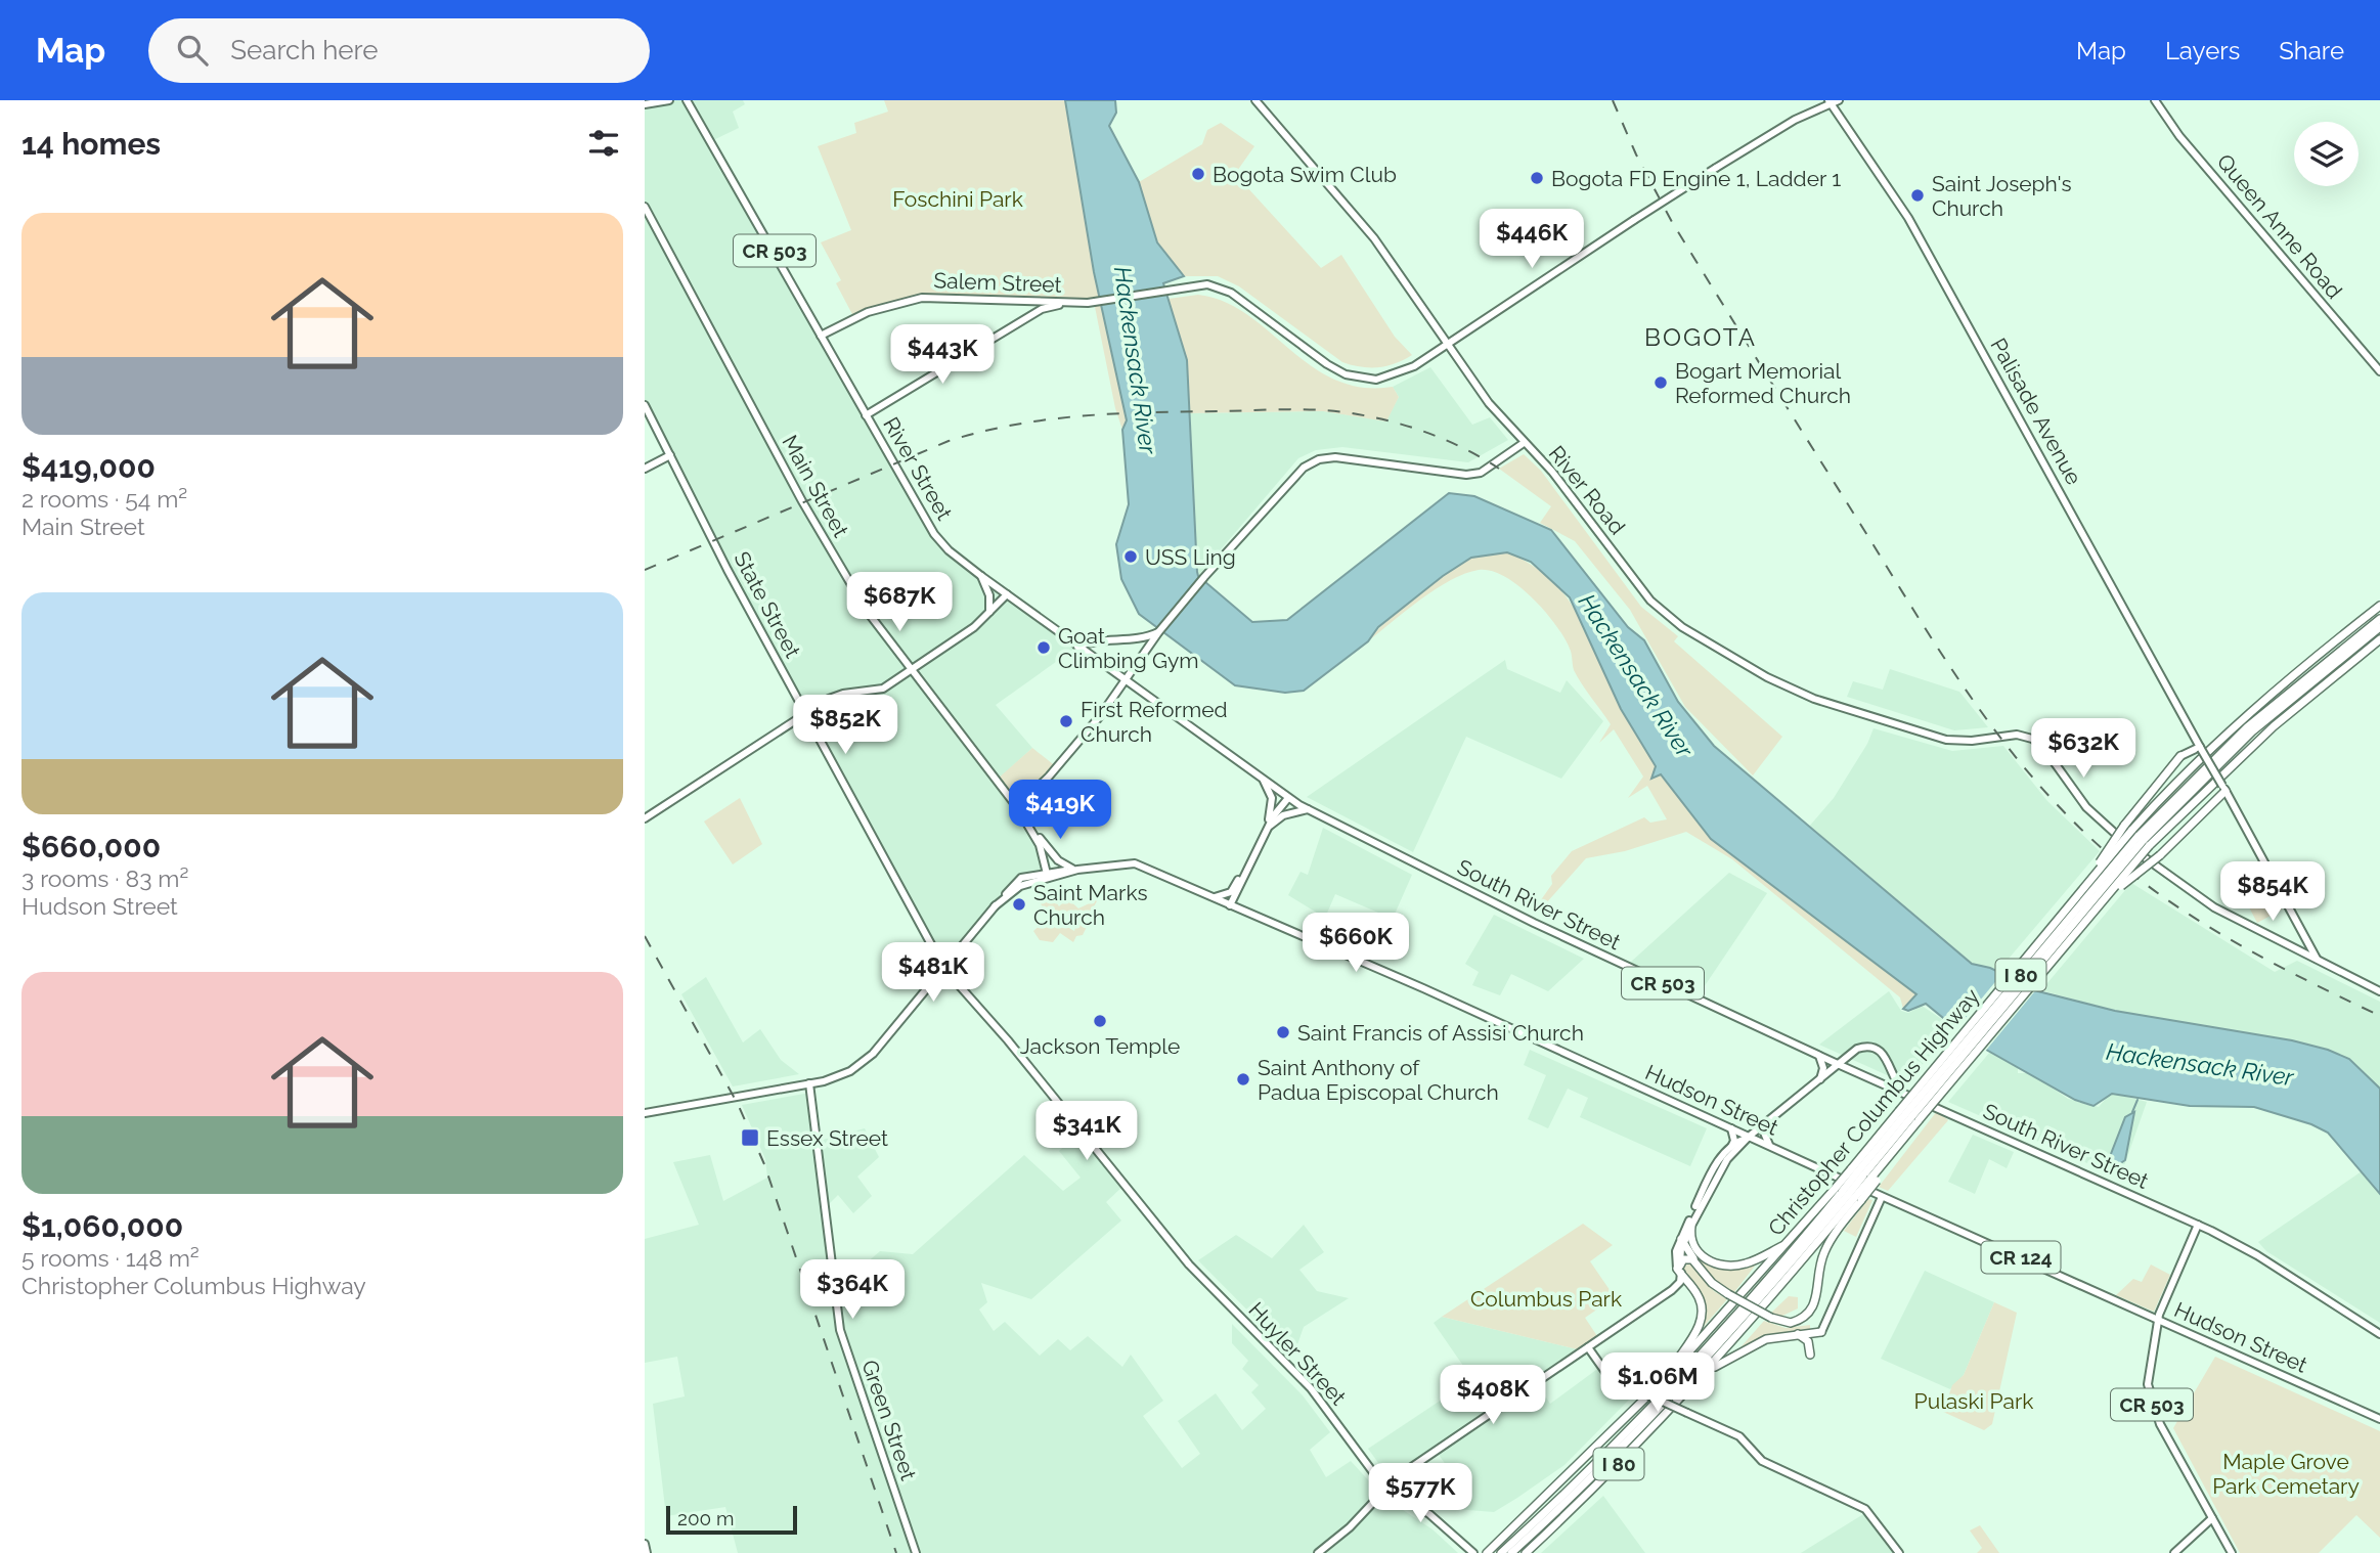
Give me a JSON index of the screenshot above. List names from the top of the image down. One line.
{"streets":{"highway":["I 80","Christopher Columbus Highway"],"main road":["Queen Anne Road","CR 503","Salem Street","Palisade Avenue","River Street","Main Street","River Road","State Street","South River Street","Hudson Street","CR 124","Huyler Street","Green Street"]},"crossings":[["CR 503","South River Street"],["CR 503","Hudson Street"],["Salem Street","Palisade Avenue"],["Salem Street","River Street"],["Salem Street","River Road"],["Palisade Avenue","River Road"],["River Street","South River Street"],["Main Street","Hudson Street"],["State Street","Huyler Street"]],"districts":["BOGOTA"],"water":["Hackensack River"],"parks":["Foschini Park","Columbus Park","Pulaski Park","Maple Grove Park Cemetary"],"places":{"other":["Bogota Swim Club","Bogota FD Engine 1, Ladder 1","Saint Joseph's Church","Bogart Memorial Reformed Church","USS Ling","Goat Climbing Gym","First Reformed Church","Saint Marks Church","Jackson Temple","Saint Francis of Assisi Church","Saint Anthony of Padua Episcopal Church"],"transit":["Essex Street"]},"scale_bar":"200 m","page":{"header":"Map","search":"Search here","nav":["Map","Layers","Share"],"heading":"14 homes","list":[{"name":"$419,000","note":"2 rooms · 54 m² · Main Street"},{"name":"$660,000","note":"3 rooms · 83 m² · Hudson Street"},{"name":"$1,060,000","note":"5 rooms · 148 m² · Christopher Columbus Highway"}],"price":["$446K","$443K","$687K","$852K","$632K","$419K","$854K","$660K","$481K","$341K","$364K","$1.06M","$408K","$577K"],"scale":"200 m"}}
